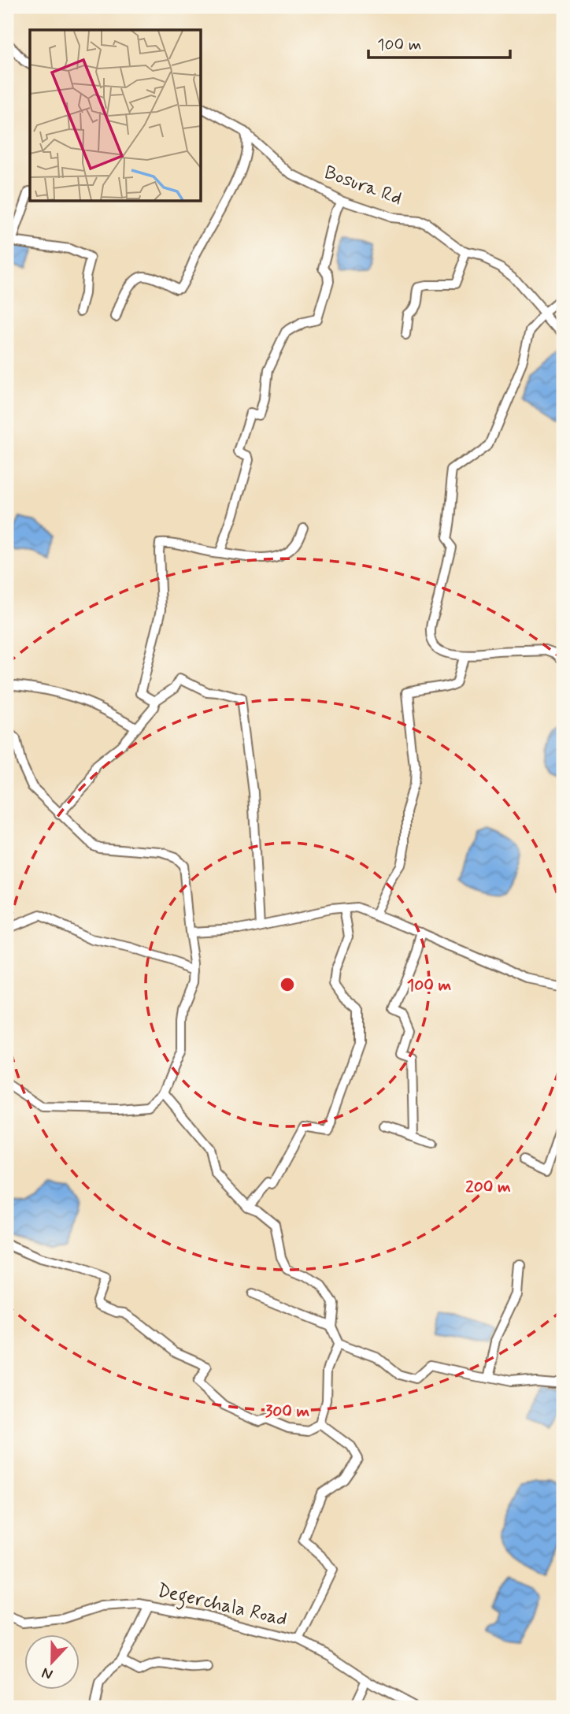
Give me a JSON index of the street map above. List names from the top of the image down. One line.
{"streets":{"street":["Bosura Rd","Degerchala Road"]},"scale_bar":"100 m","north":"bottom","rings":["100 m","200 m","300 m"]}
